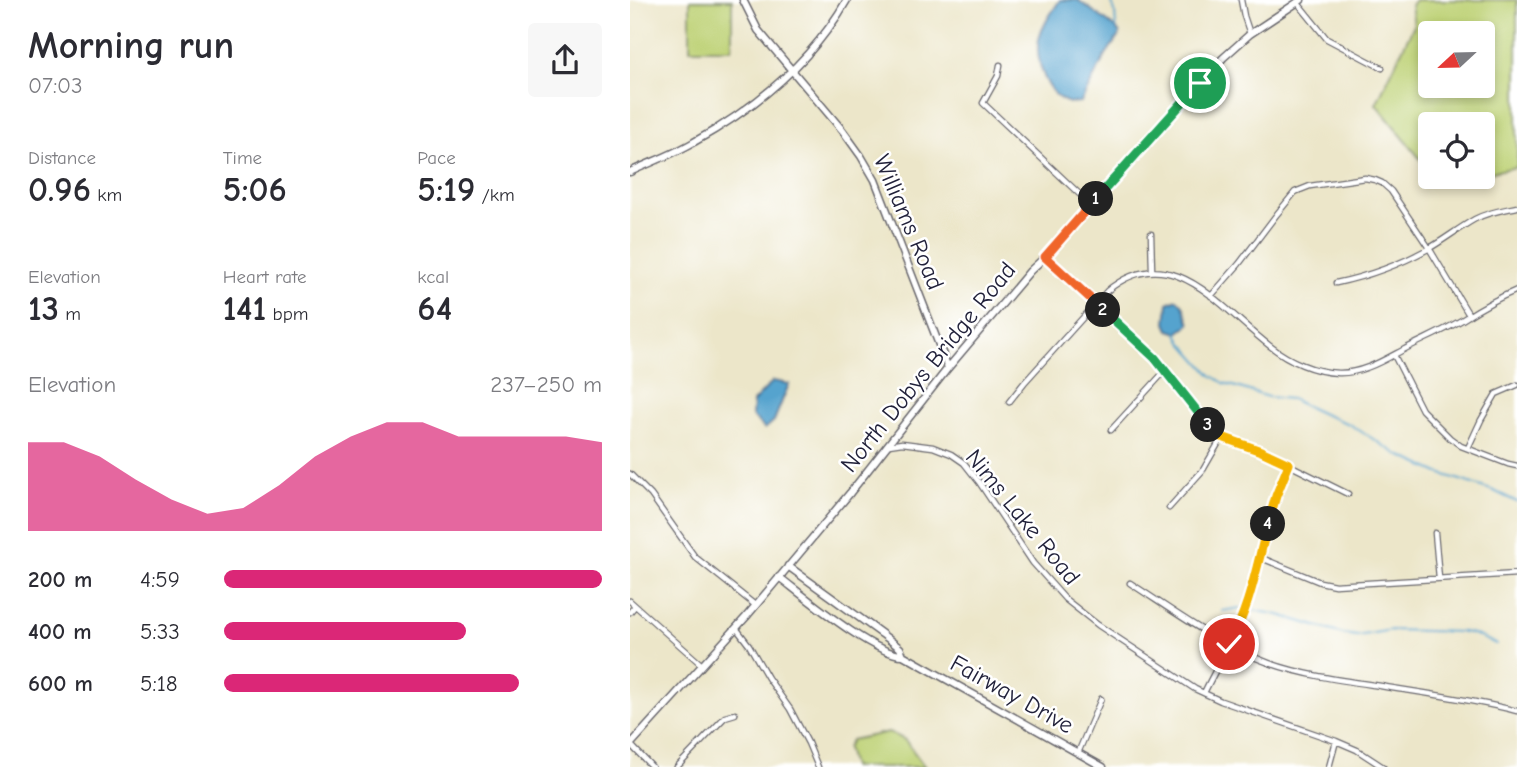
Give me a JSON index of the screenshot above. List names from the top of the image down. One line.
{"streets":{"street":["Williams Road","North Dobys Bridge Road","Nims Lake Road","Fairway Drive"]},"crossings":[["Williams Road","North Dobys Bridge Road"],["North Dobys Bridge Road","Nims Lake Road"],["North Dobys Bridge Road","Fairway Drive"]],"north":"left","page":{"heading":["Morning run","07:03"],"stats":[["Distance","0.96 km"],["Time","5:06"],["Pace","5:19 /km"],["Elevation","13 m"],["Heart rate","141 bpm"],["kcal","64"]],"pins":["1","2","3","4"],"chart":["Elevation","237–250 m"],"list":[{"name":"200 m","note":"4:59"},{"name":"400 m","note":"5:33"},{"name":"600 m","note":"5:18"}]}}
